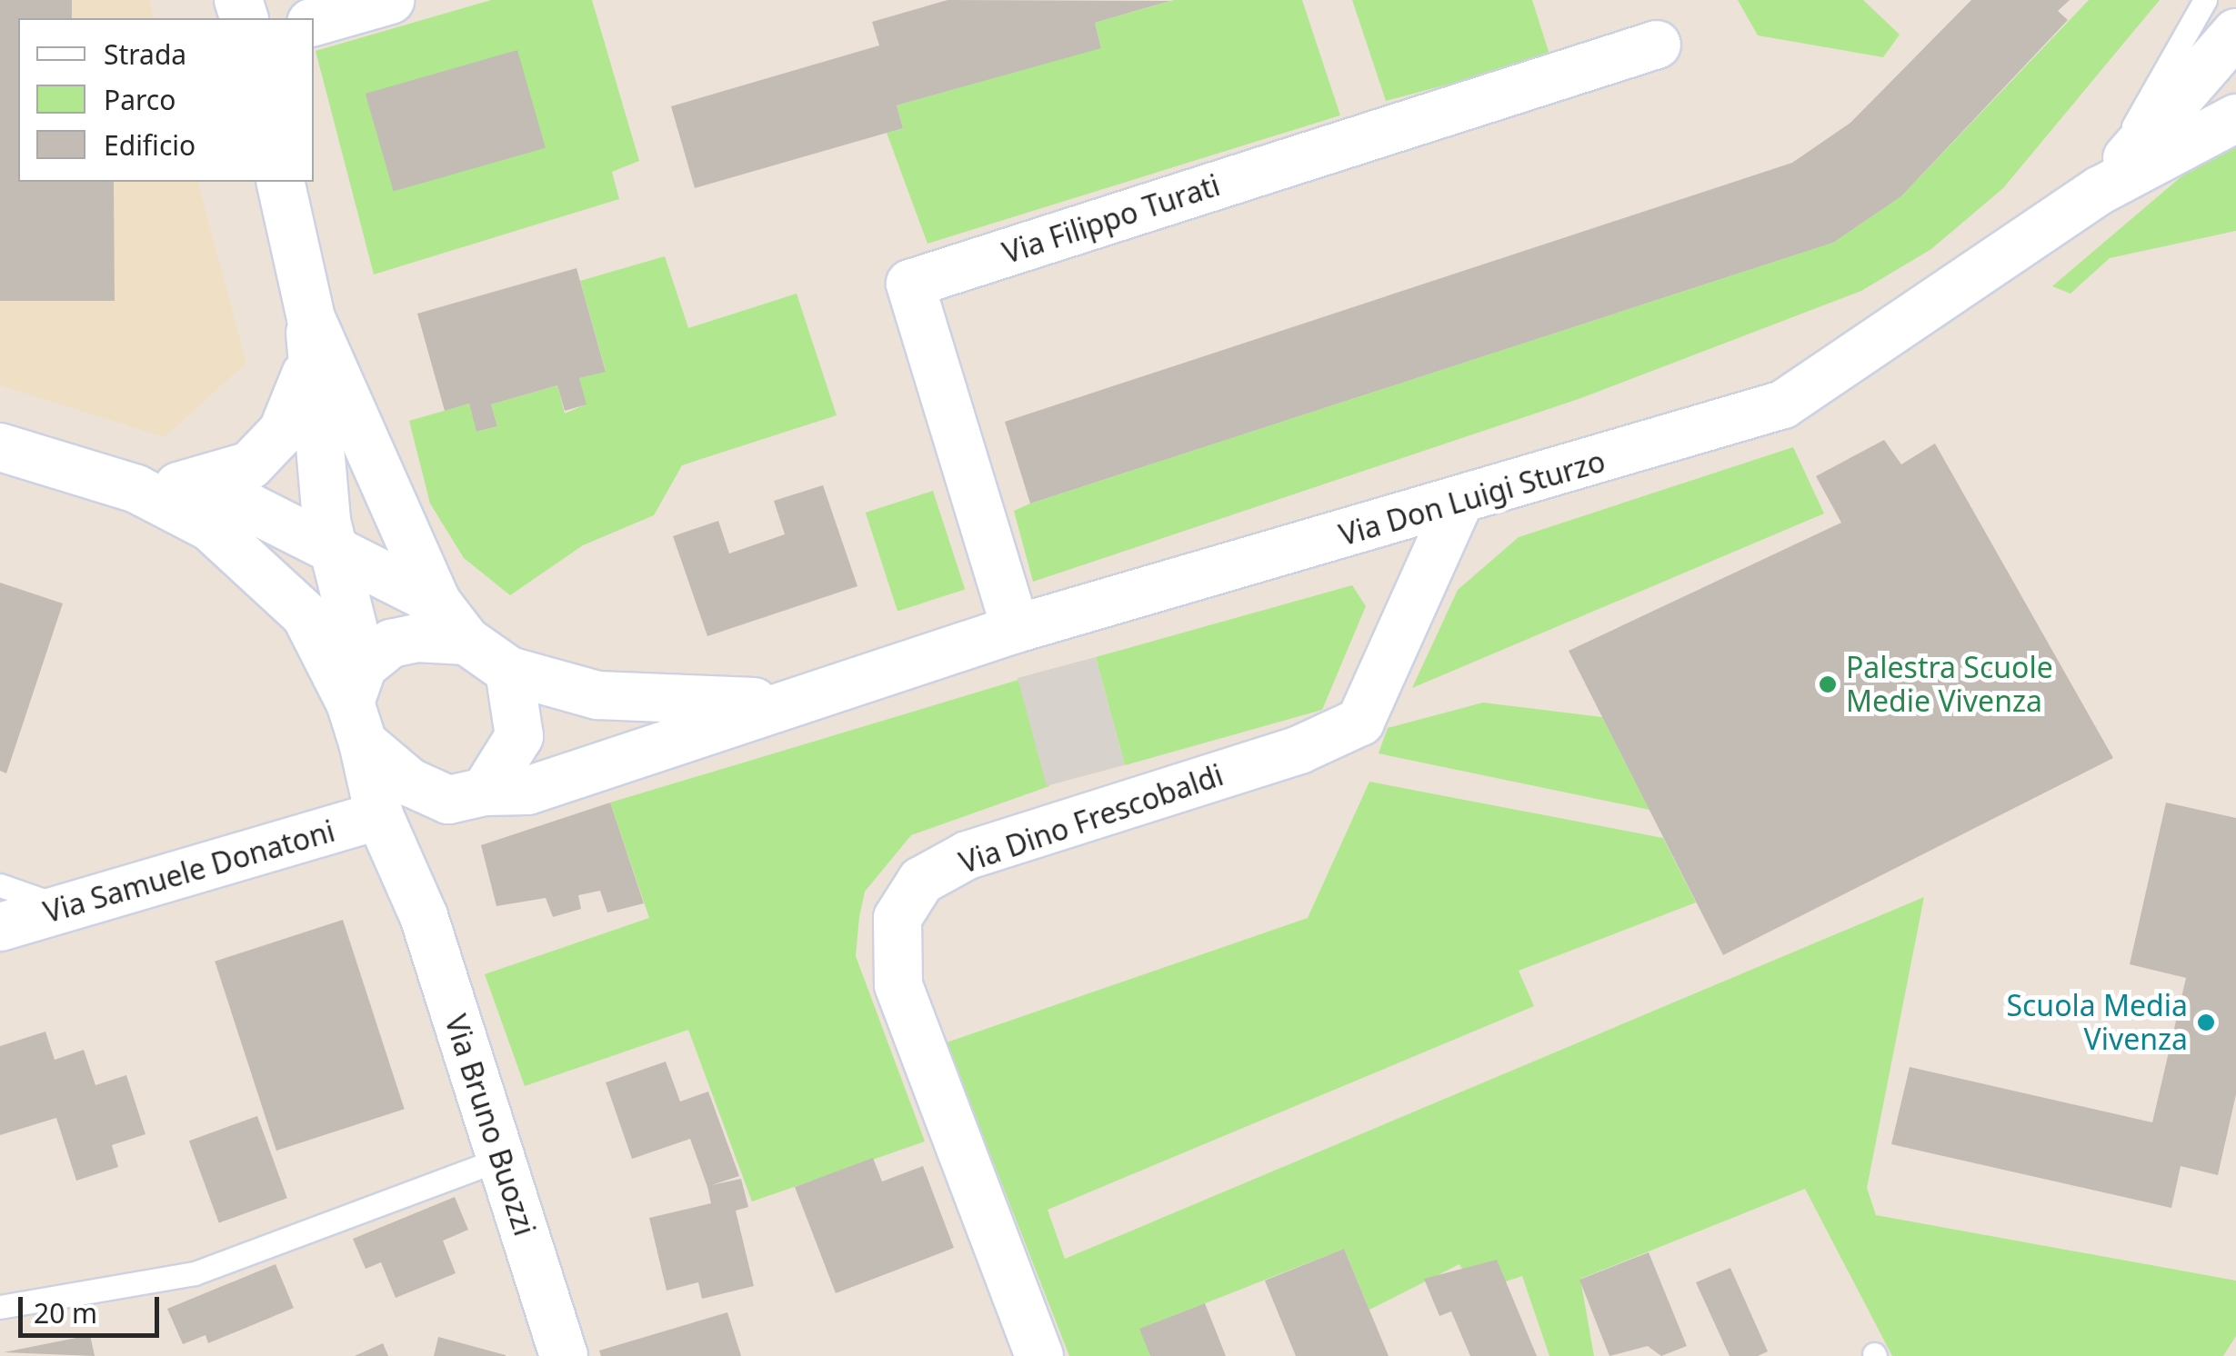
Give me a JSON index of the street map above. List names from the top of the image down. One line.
{"streets":{"street":["Via Filippo Turati","Via Don Luigi Sturzo","Via Dino Frescobaldi","Via Samuele Donatoni","Via Bruno Buozzi"]},"crossings":[["Via Filippo Turati","Via Don Luigi Sturzo"],["Via Don Luigi Sturzo","Via Dino Frescobaldi"],["Via Don Luigi Sturzo","Via Bruno Buozzi"],["Via Samuele Donatoni","Via Bruno Buozzi"]],"places":["Palestra Scuole Medie Vivenza","Scuola Media Vivenza"],"legend":["Strada","Parco","Edificio"],"scale_bar":"20 m"}
